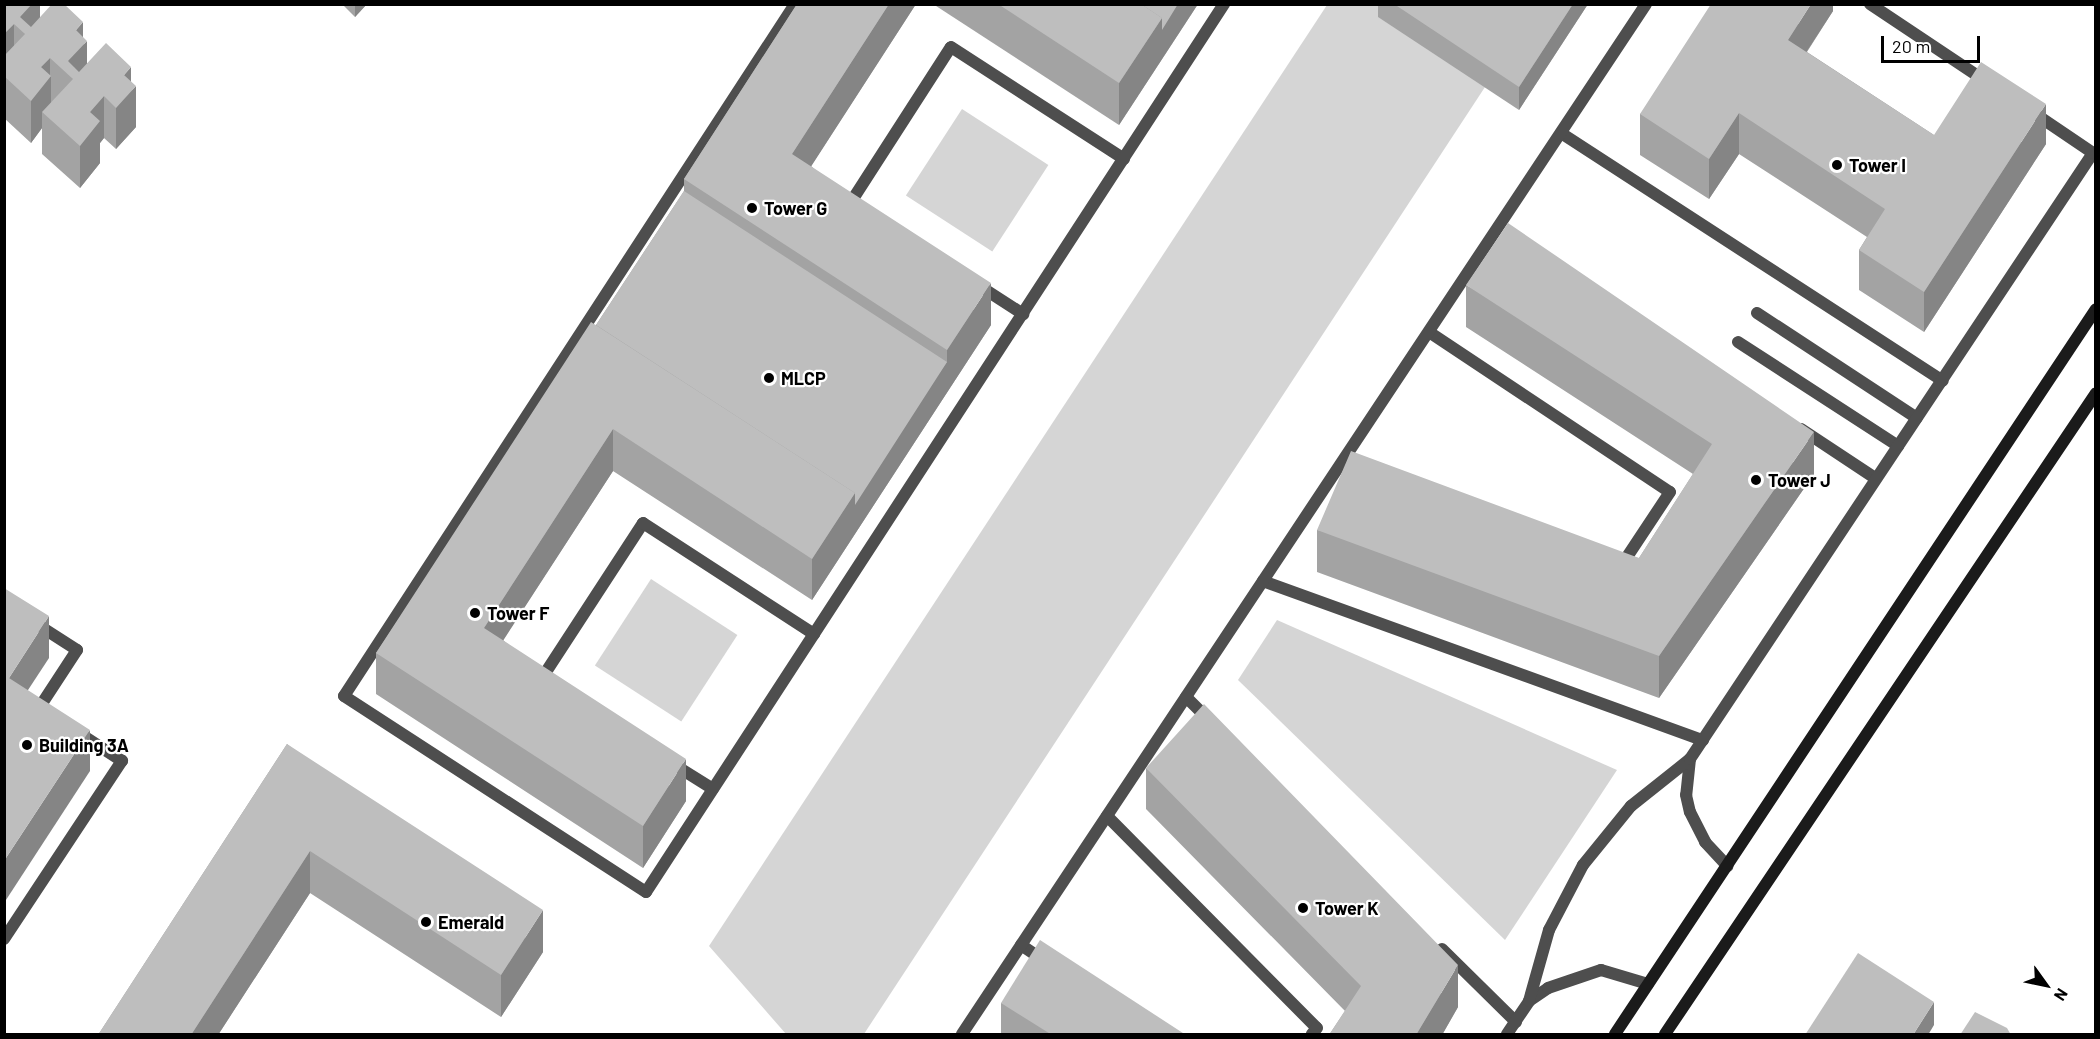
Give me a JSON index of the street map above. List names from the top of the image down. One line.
{"places":["Tower I","Tower G","MLCP","Tower J","Tower F","Building 3A","Tower K","Emerald"],"scale_bar":"20 m","north":"bottom right"}
